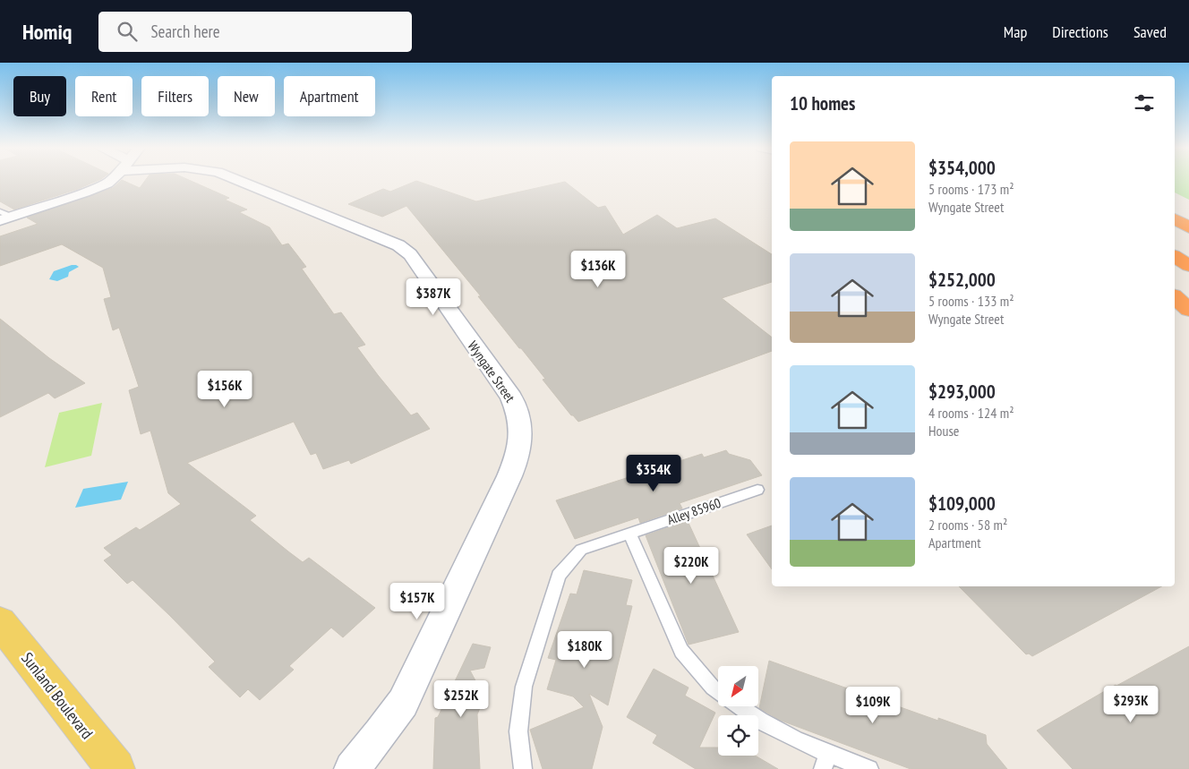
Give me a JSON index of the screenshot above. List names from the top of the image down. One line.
{"streets":{"main road":["Sunland Boulevard"],"street":["Wyngate Street"],"lane":["Alley 85960"]},"north":"bottom left","page":{"header":"Homiq","search":"Search here","nav":["Map","Directions","Saved"],"chip":["Buy","Rent","Filters","New","Apartment"],"heading":"10 homes","list":[{"name":"$354,000","note":"5 rooms · 173 m² · Wyngate Street"},{"name":"$252,000","note":"5 rooms · 133 m² · Wyngate Street"},{"name":"$293,000","note":"4 rooms · 124 m² · House"},{"name":"$109,000","note":"2 rooms · 58 m² · Apartment"}],"price":["$136K","$387K","$156K","$354K","$220K","$157K","$180K","$252K","$293K","$109K"]}}
